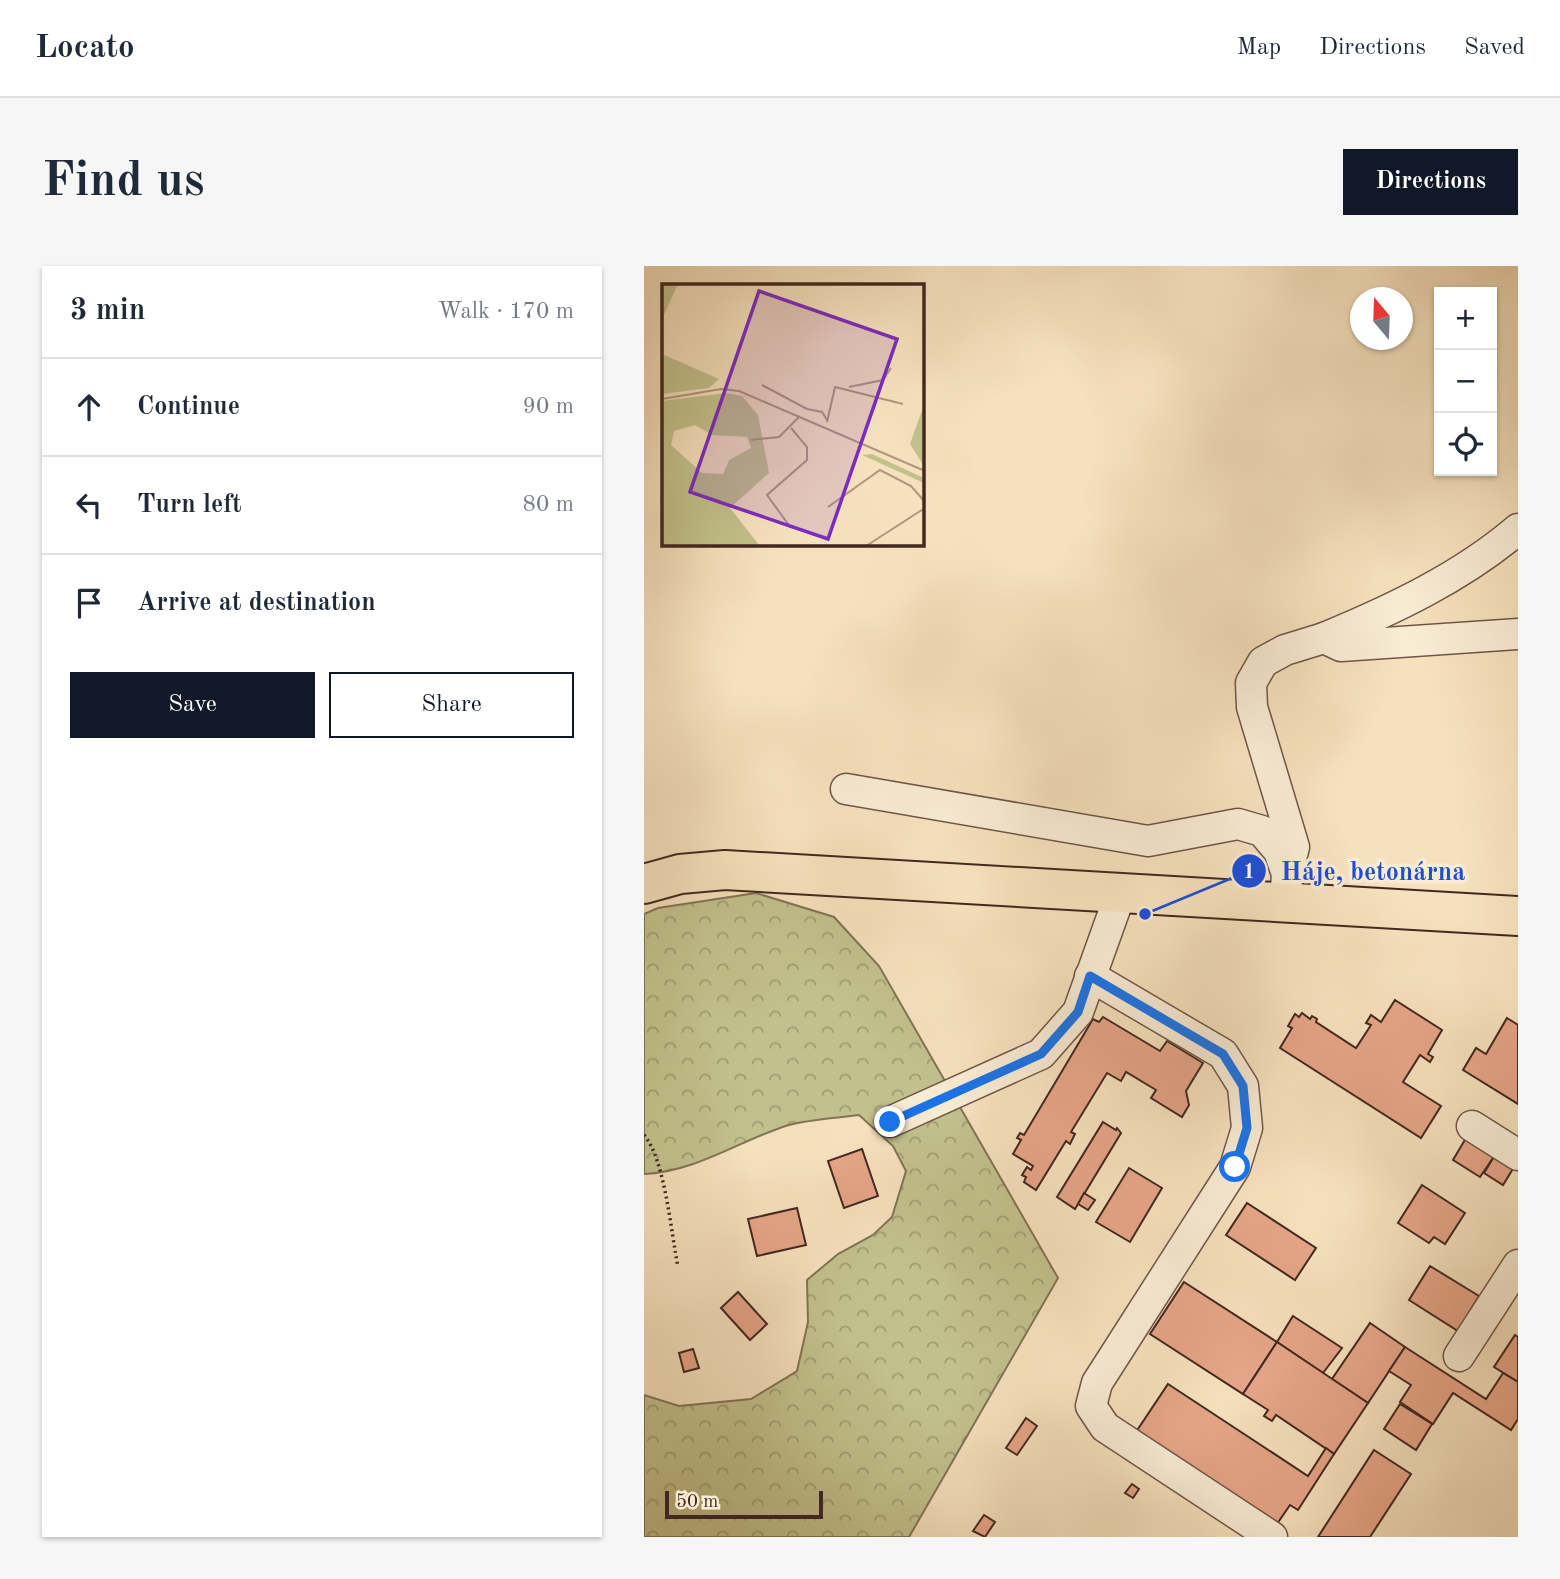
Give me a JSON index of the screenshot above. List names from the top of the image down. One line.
{"places":["Háje, betonárna"],"scale_bar":"50 m","north":"top","page":{"header":"Locato","nav":["Map","Directions","Saved"],"buttons":["Directions",["Save","Share"]],"title":"Find us","heading":["3 min","Walk · 170 m"],"map_buttons":["+","−"],"list":[["Continue","90 m"],["Turn left","80 m"],"Arrive at destination"],"scale":"50 m"}}
